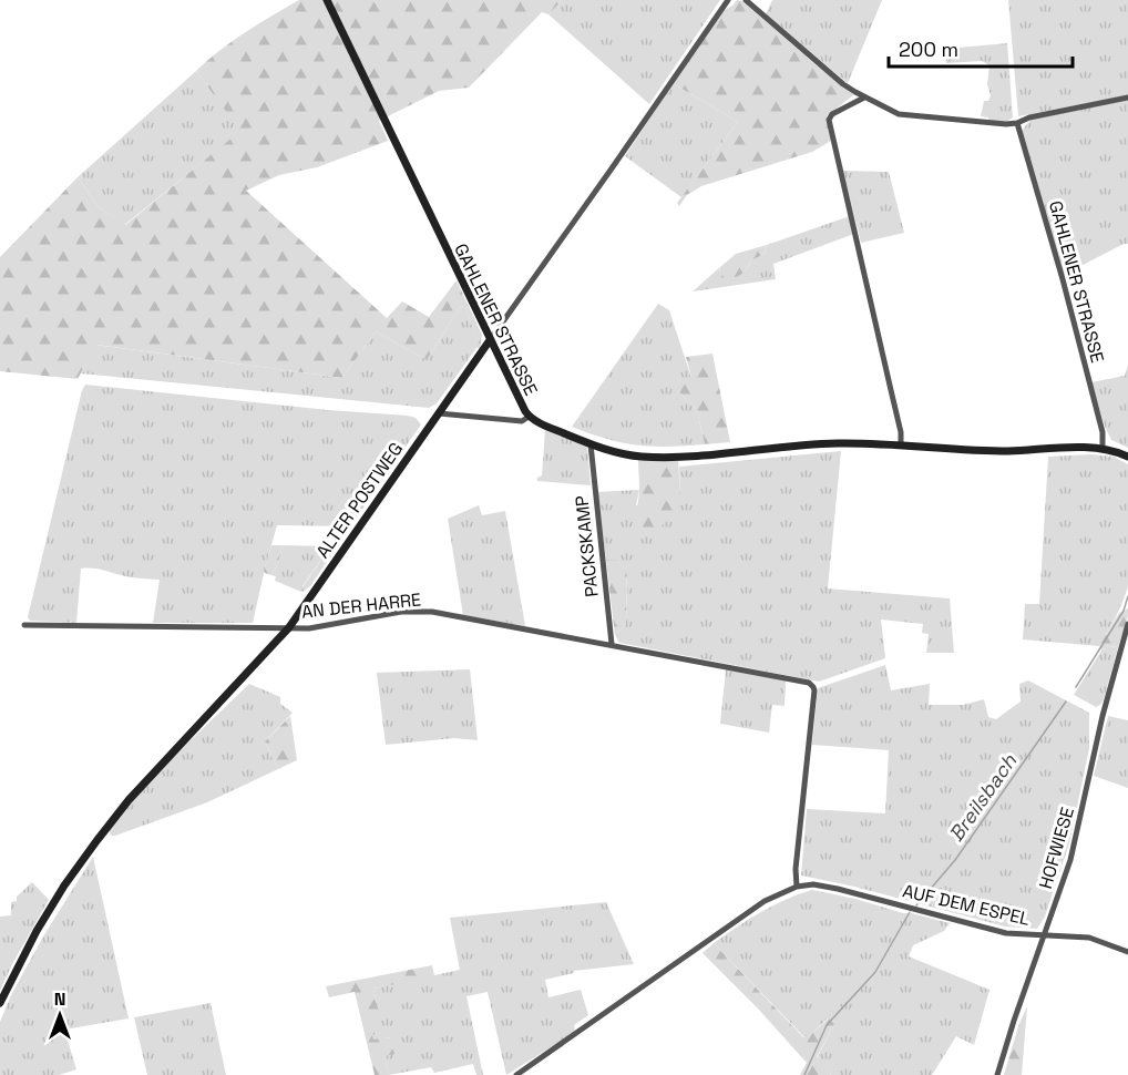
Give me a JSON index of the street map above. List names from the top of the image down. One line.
{"streets":{"main road":["GAHLENER STRASSE","ALTER POSTWEG"],"street":["PACKSKAMP","AN DER HARRE","HOFWIESE","AUF DEM ESPEL"]},"crossings":[["GAHLENER STRASSE","ALTER POSTWEG"],["GAHLENER STRASSE","PACKSKAMP"],["ALTER POSTWEG","AN DER HARRE"],["PACKSKAMP","AN DER HARRE"],["AN DER HARRE","AUF DEM ESPEL"],["HOFWIESE","AUF DEM ESPEL"]],"water":["Breilsbach"],"scale_bar":"200 m","north":"top"}
